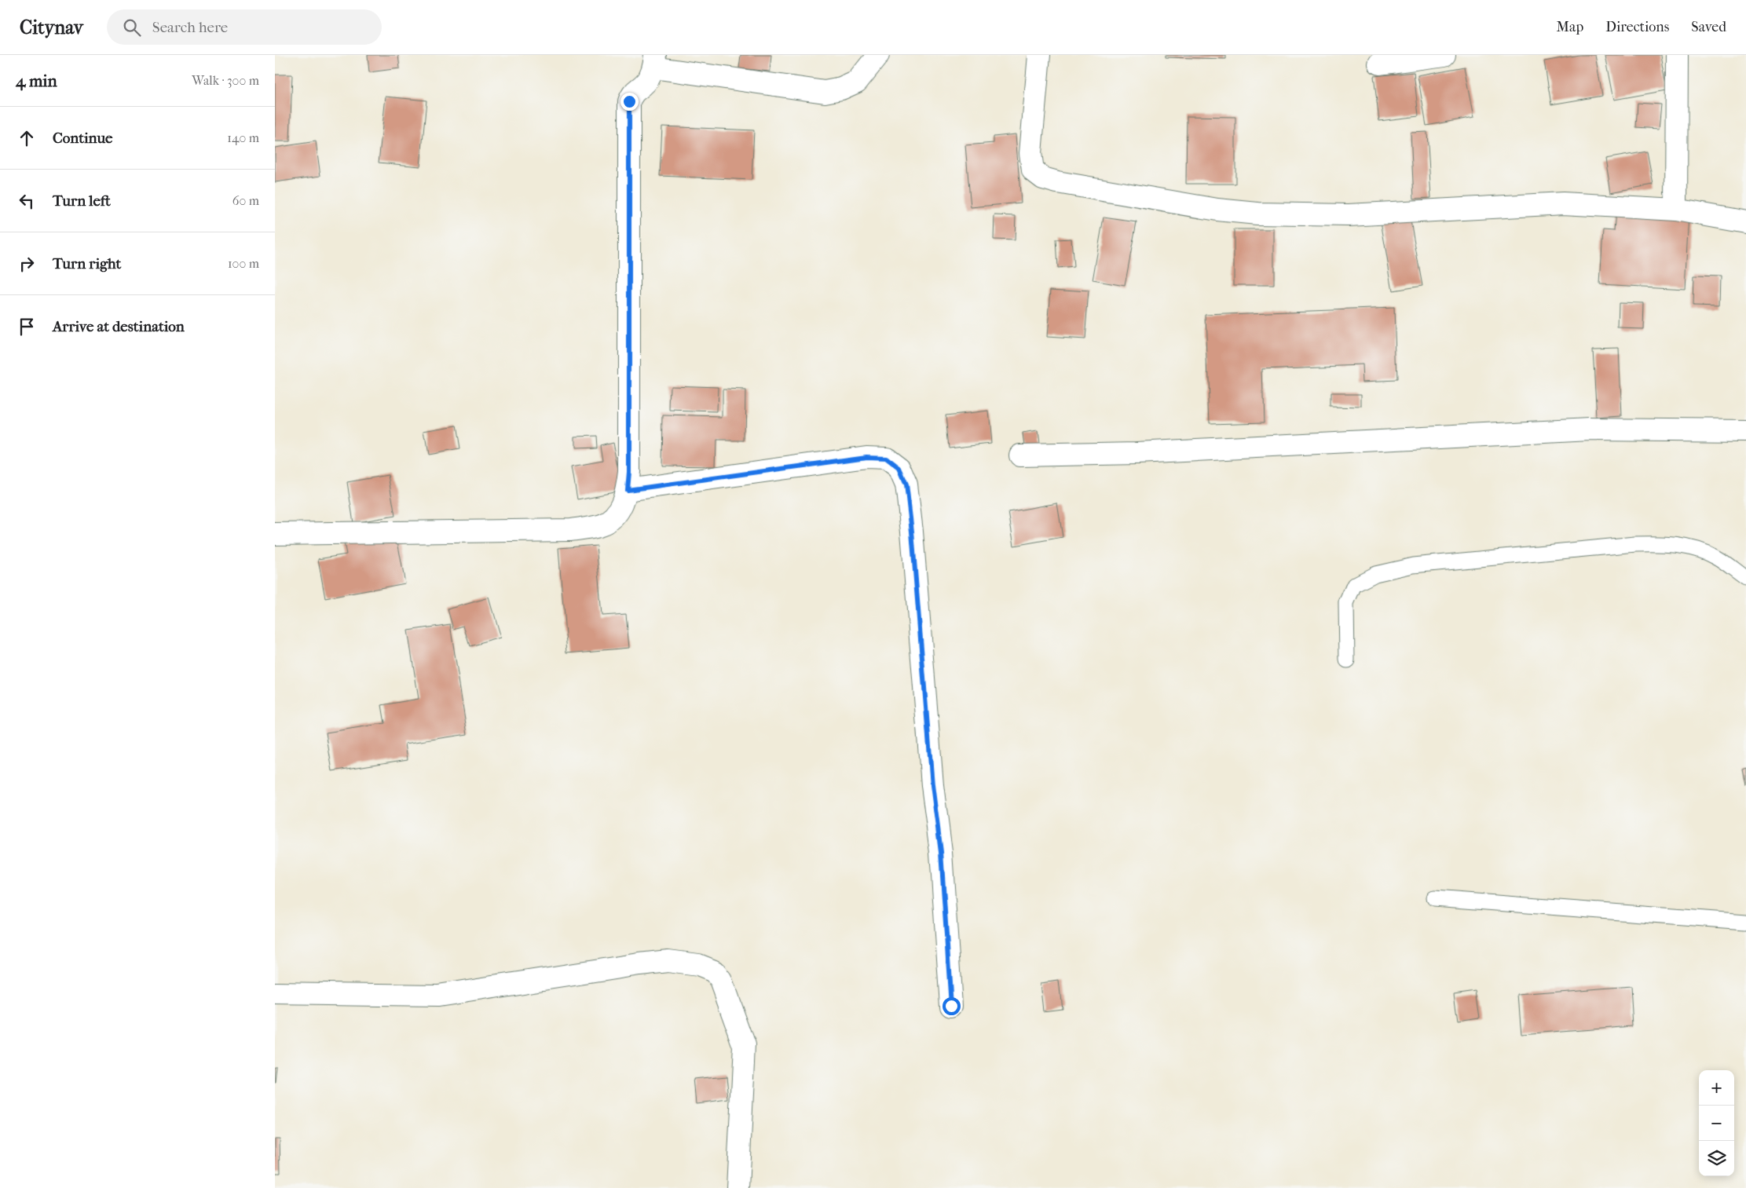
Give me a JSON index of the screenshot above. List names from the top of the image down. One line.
{"page":{"header":"Citynav","search":"Search here","nav":["Map","Directions","Saved"],"heading":["4 min","Walk · 300 m"],"list":[["Continue","140 m"],["Turn left","60 m"],["Turn right","100 m"],"Arrive at destination"],"map_buttons":["+","−"]}}
